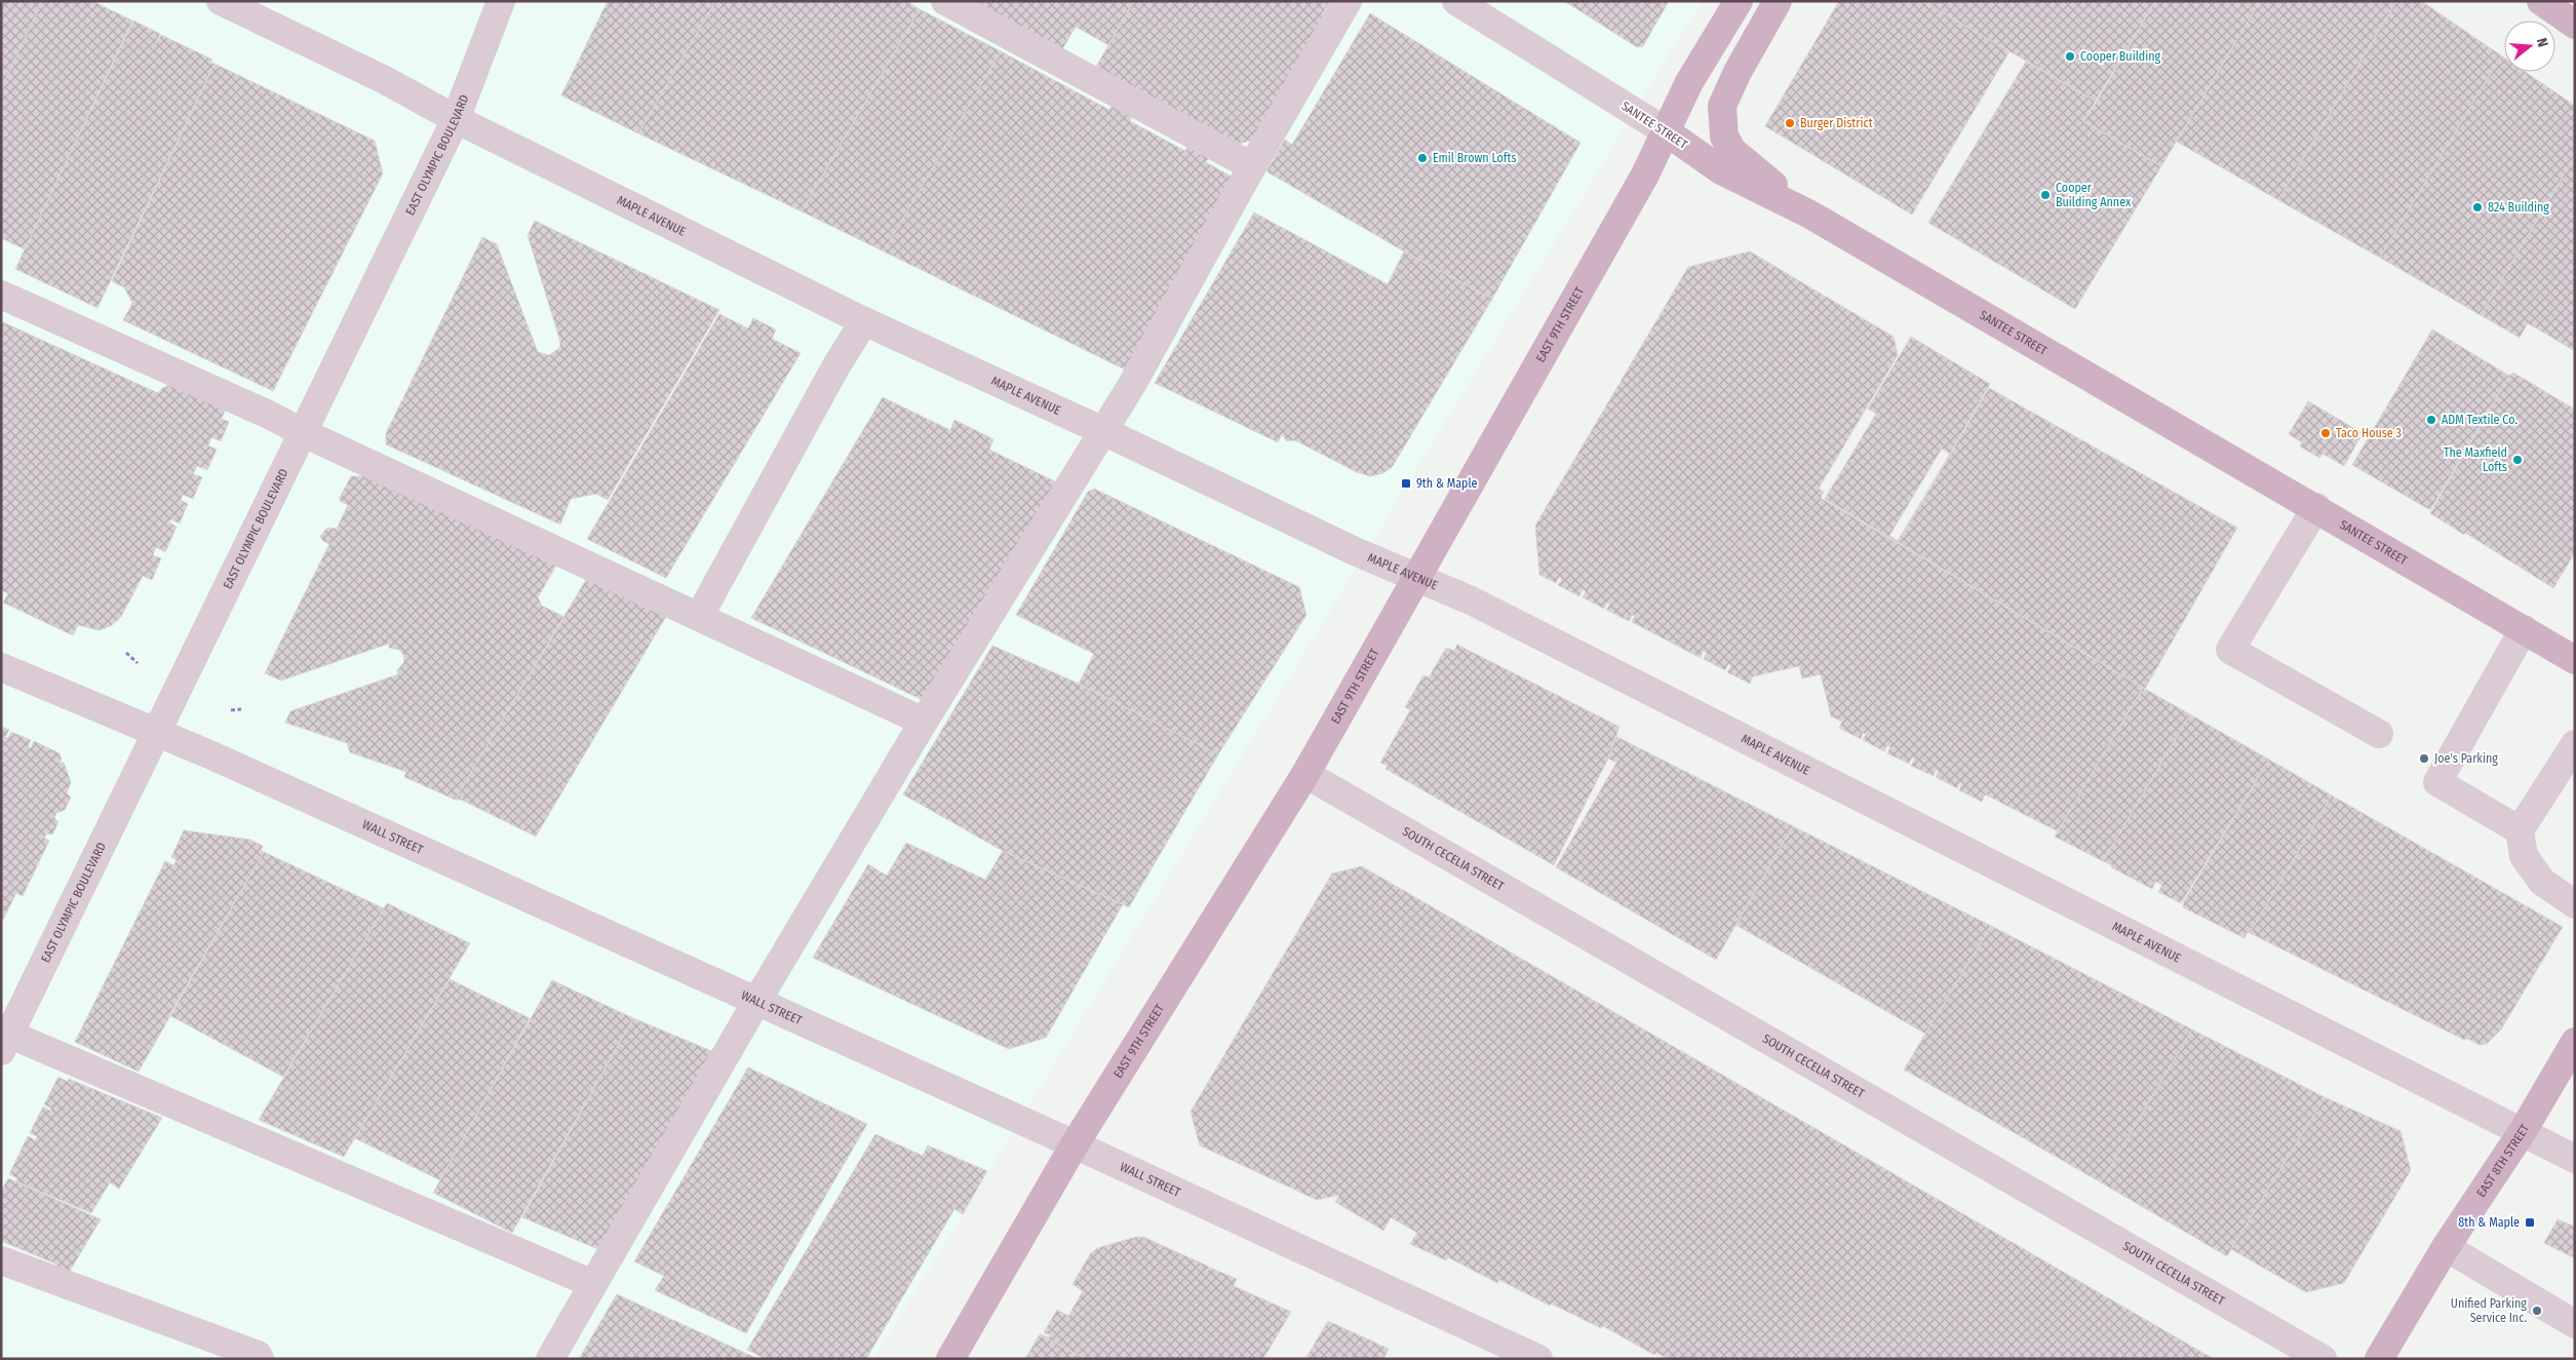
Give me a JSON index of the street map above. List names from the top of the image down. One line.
{"streets":{"main road":["SANTEE STREET","EAST 9TH STREET","EAST 8TH STREET"],"street":["EAST OLYMPIC BOULEVARD","MAPLE AVENUE","WALL STREET","SOUTH CECELIA STREET"]},"crossings":[["SANTEE STREET","EAST 9TH STREET"],["EAST OLYMPIC BOULEVARD","MAPLE AVENUE"],["EAST OLYMPIC BOULEVARD","WALL STREET"],["MAPLE AVENUE","EAST 9TH STREET"],["MAPLE AVENUE","EAST 8TH STREET"],["EAST 9TH STREET","WALL STREET"],["EAST 9TH STREET","SOUTH CECELIA STREET"]],"places":{"other":["Cooper Building","Burger District","Emil Brown Lofts","Cooper Building Annex","824 Building","ADM Textile Co.","Taco House 3","The Maxfield Lofts","Joe's Parking","Unified Parking Service Inc."],"transit":["9th & Maple","8th & Maple"]},"north":"right"}
